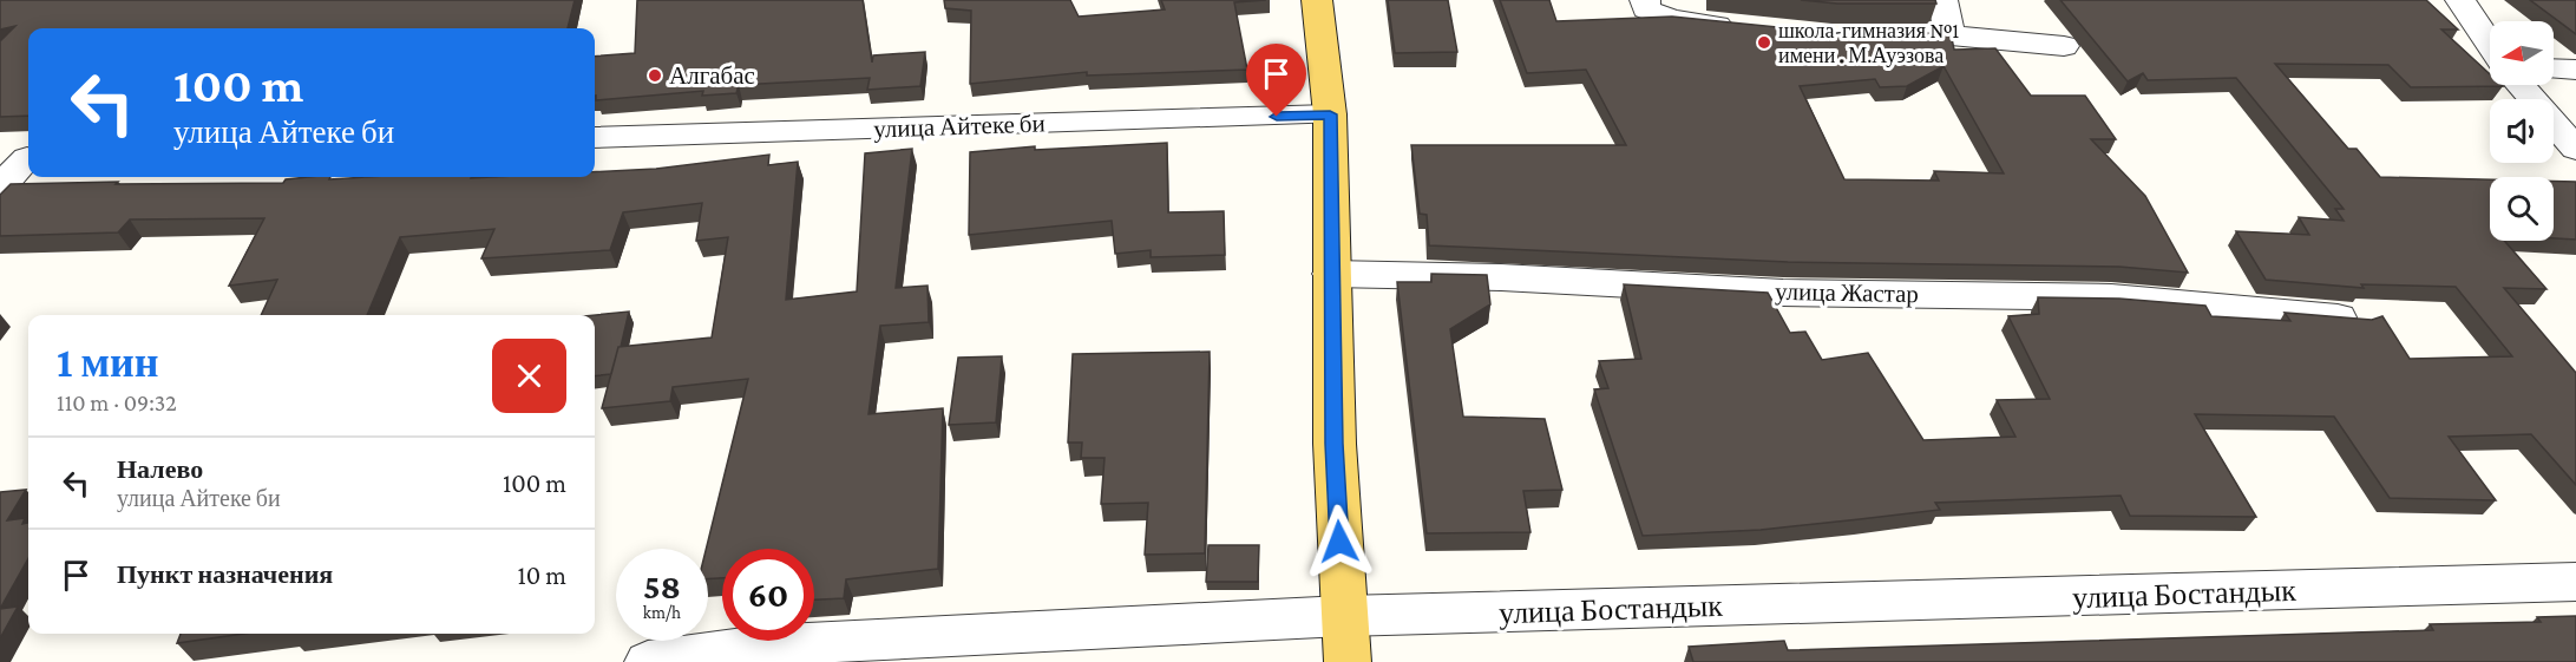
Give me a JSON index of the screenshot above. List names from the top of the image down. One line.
{"streets":{"street":["улица Айтеке би","улица Жастар","улица Бостандык"]},"places":["школа-гимназия №1 имени . М.Ауэзова","Алгабас"],"north":"left","page":{"turn":["100 m","улица Айтеке би"],"heading":["1 мин","110 m · 09:32"],"list":[{"name":"Налево","note":"улица Айтеке би","value":"100 m"},{"name":"Пункт назначения","value":"10 m"}],"speed":"58 km/h","limit":"60"}}
